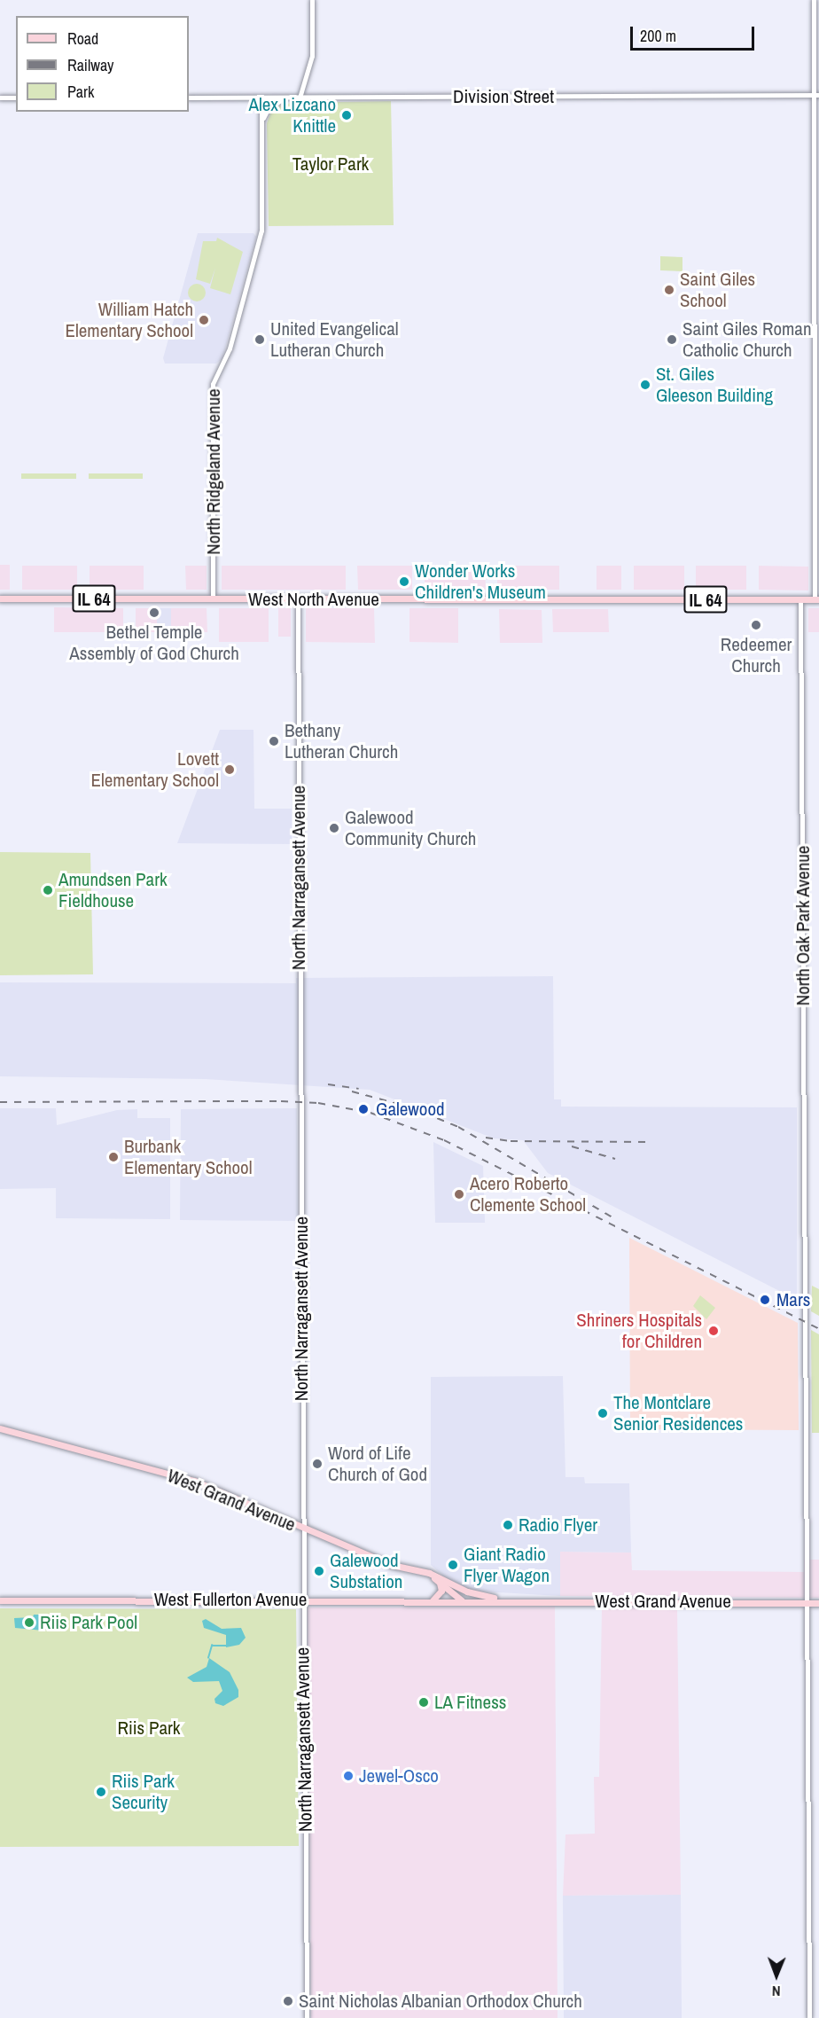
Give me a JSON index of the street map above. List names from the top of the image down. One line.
{"streets":{"main road":["IL 64","West North Avenue","West Grand Avenue","West Fullerton Avenue"],"street":["Division Street","North Ridgeland Avenue","North Narragansett Avenue","North Oak Park Avenue"]},"crossings":[["Division Street","North Ridgeland Avenue"],["North Ridgeland Avenue","West North Avenue"],["West North Avenue","North Narragansett Avenue"],["West North Avenue","North Oak Park Avenue"],["North Narragansett Avenue","West Grand Avenue"],["North Narragansett Avenue","West Fullerton Avenue"],["North Oak Park Avenue","West Grand Avenue"],["West Grand Avenue","West Fullerton Avenue"]],"parks":["Taylor Park","Riis Park"],"places":["Alex Lizcano Knittle","Saint Giles School","William Hatch Elementary School","United Evangelical Lutheran Church","Saint Giles Roman Catholic Church","St. Giles Gleeson Building","Wonder Works Children's Museum","Bethel Temple Assembly of God Church","Redeemer Church","Bethany Lutheran Church","Lovett Elementary School","Galewood Community Church","Amundsen Park Fieldhouse","Galewood","Burbank Elementary School","Acero Roberto Clemente School","Mars","Shriners Hospitals for Children","The Montclare Senior Residences","Word of Life Church of God","Radio Flyer","Giant Radio Flyer Wagon","Galewood Substation","Riis Park Pool","LA Fitness","Jewel-Osco","Riis Park Security","Saint Nicholas Albanian Orthodox Church"],"legend":["Road","Railway","Park"],"scale_bar":"200 m","north":"bottom"}
